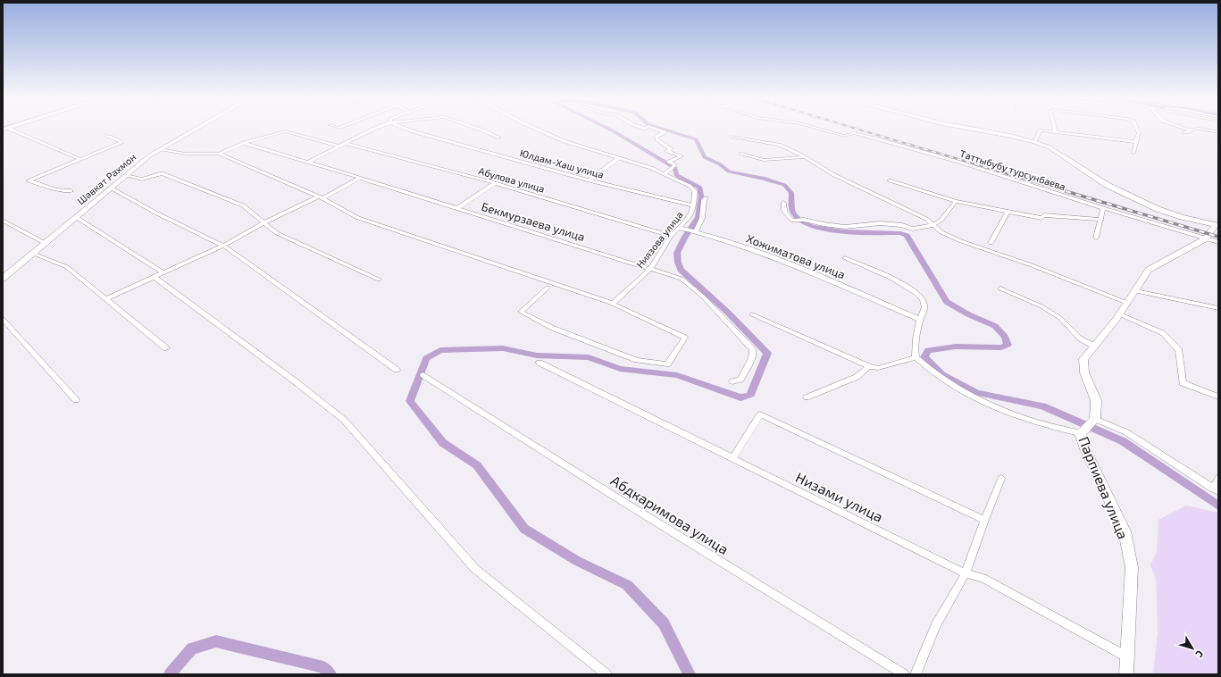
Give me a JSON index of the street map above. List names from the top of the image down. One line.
{"streets":{"street":["Юлдам-Хаш улица","Таттыбубу турсунбаева","Шавкат Рахмон","Абулова улица","Бекмурзаева улица","Ниязова улица","Хожиматова улица","Парпиева улица","Низами улица","Абдкаримова улица"]},"crossings":[["Юлдам-Хаш улица","Ниязова улица"],["Абулова улица","Ниязова улица"],["Бекмурзаева улица","Ниязова улица"],["Ниязова улица","Хожиматова улица"],["Парпиева улица","Низами улица"]],"north":"bottom right"}
